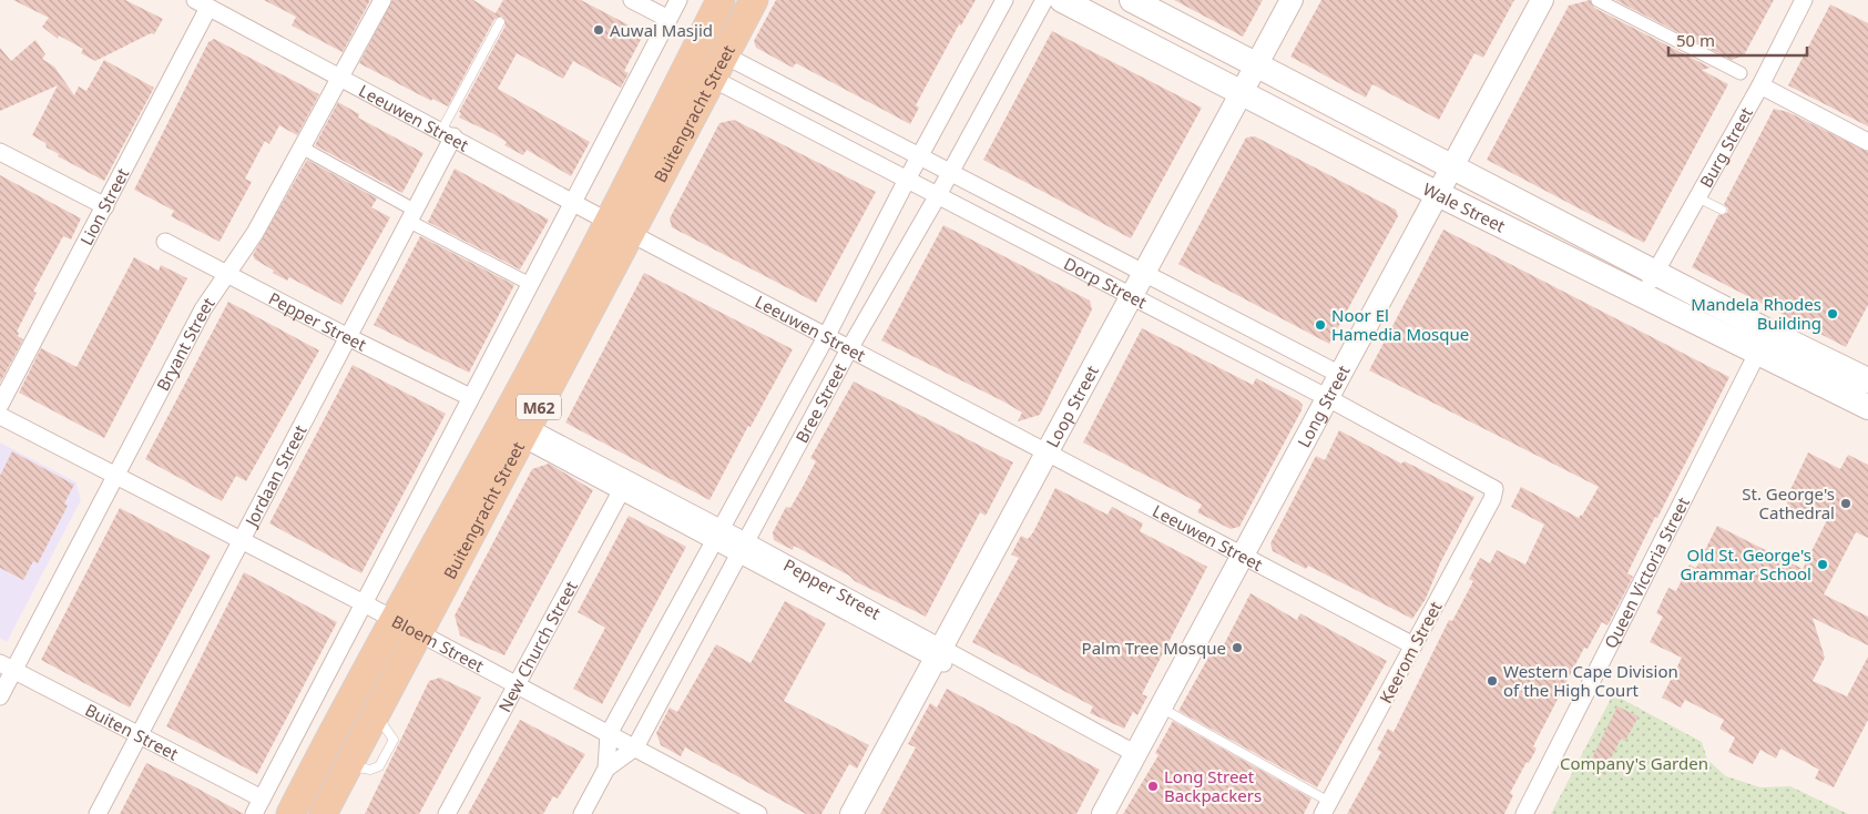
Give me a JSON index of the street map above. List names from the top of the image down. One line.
{"streets":{"main road":["Buitengracht Street","Wale Street","M62"],"street":["Leeuwen Street","Burg Street","Lion Street","Dorp Street","Pepper Street","Bryant Street","Bree Street","Loop Street","Long Street","Jordaan Street","Queen Victoria Street","Bloem Street","New Church Street","Keerom Street","Buiten Street"]},"crossings":[["Buitengracht Street","Leeuwen Street"],["Buitengracht Street","Dorp Street"],["Buitengracht Street","Pepper Street"],["Buitengracht Street","Bloem Street"],["Leeuwen Street","Lion Street"],["Leeuwen Street","Bryant Street"],["Leeuwen Street","Bree Street"],["Leeuwen Street","Loop Street"],["Leeuwen Street","Long Street"],["Leeuwen Street","Jordaan Street"],["Leeuwen Street","Keerom Street"],["Burg Street","Wale Street"],["Wale Street","Loop Street"],["Wale Street","Long Street"],["Wale Street","Queen Victoria Street"],["Dorp Street","Bree Street"],["Dorp Street","Loop Street"],["Dorp Street","Long Street"],["Dorp Street","Keerom Street"],["Pepper Street","Bryant Street"],["Pepper Street","Bree Street"],["Pepper Street","Loop Street"],["Pepper Street","Long Street"],["Pepper Street","Jordaan Street"],["Pepper Street","New Church Street"],["Bryant Street","Bloem Street"],["Bryant Street","Buiten Street"],["Bree Street","Bloem Street"],["Jordaan Street","Bloem Street"],["Jordaan Street","Buiten Street"],["Bloem Street","New Church Street"]],"parks":["Company's Garden"],"places":["Auwal Masjid","Mandela Rhodes Building","Noor El Hamedia Mosque","St. George's Cathedral","Old St. George's Grammar School","Palm Tree Mosque","Western Cape Division of the High Court","Long Street Backpackers"],"scale_bar":"50 m"}
